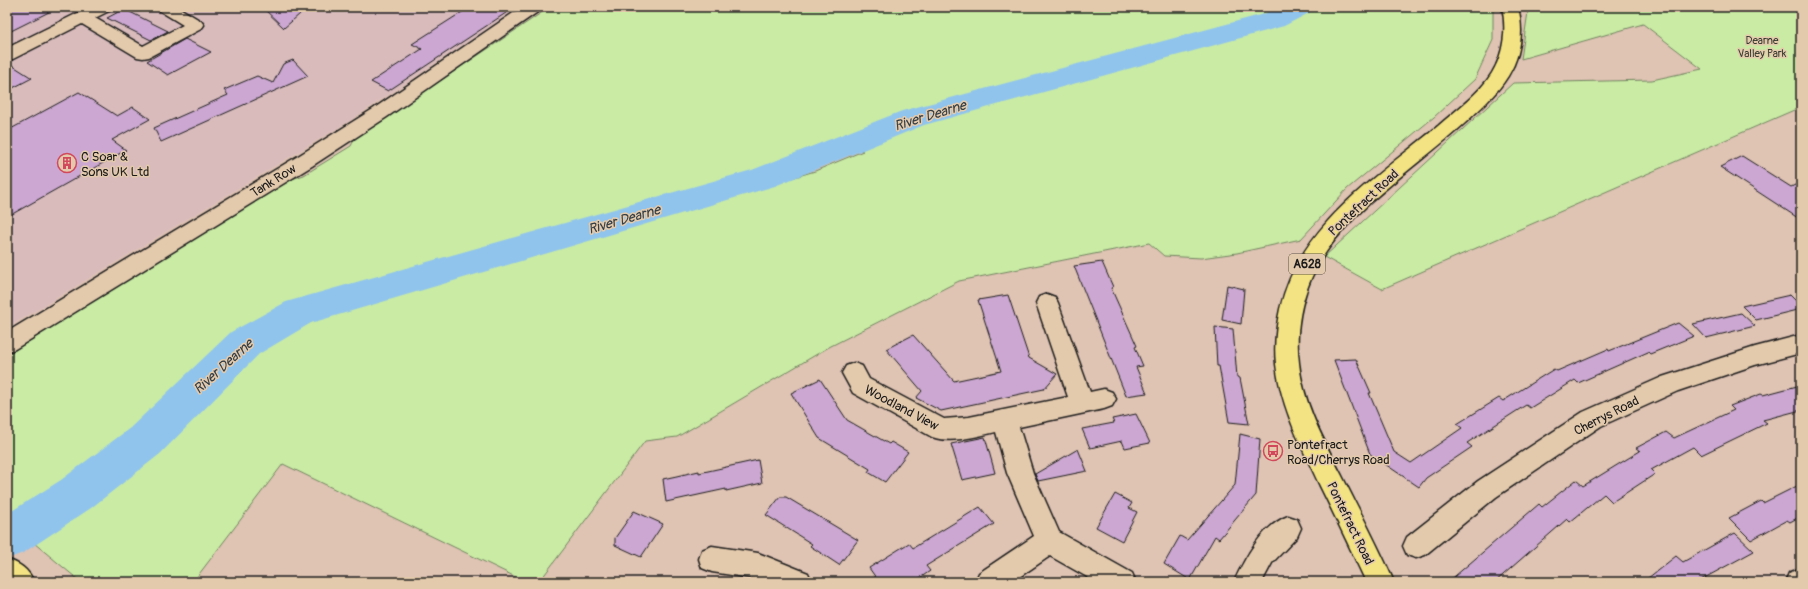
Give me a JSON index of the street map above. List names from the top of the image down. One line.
{"streets":{"highway":["Pontefract Road","A628"],"street":["Tank Row","Woodland View","Cherrys Road"]},"water":["River Dearne"],"parks":["Dearne Valley Park"],"places":{"building":["C Soar & Sons UK Ltd"],"bus stop":["Pontefract Road/Cherrys Road"]}}
